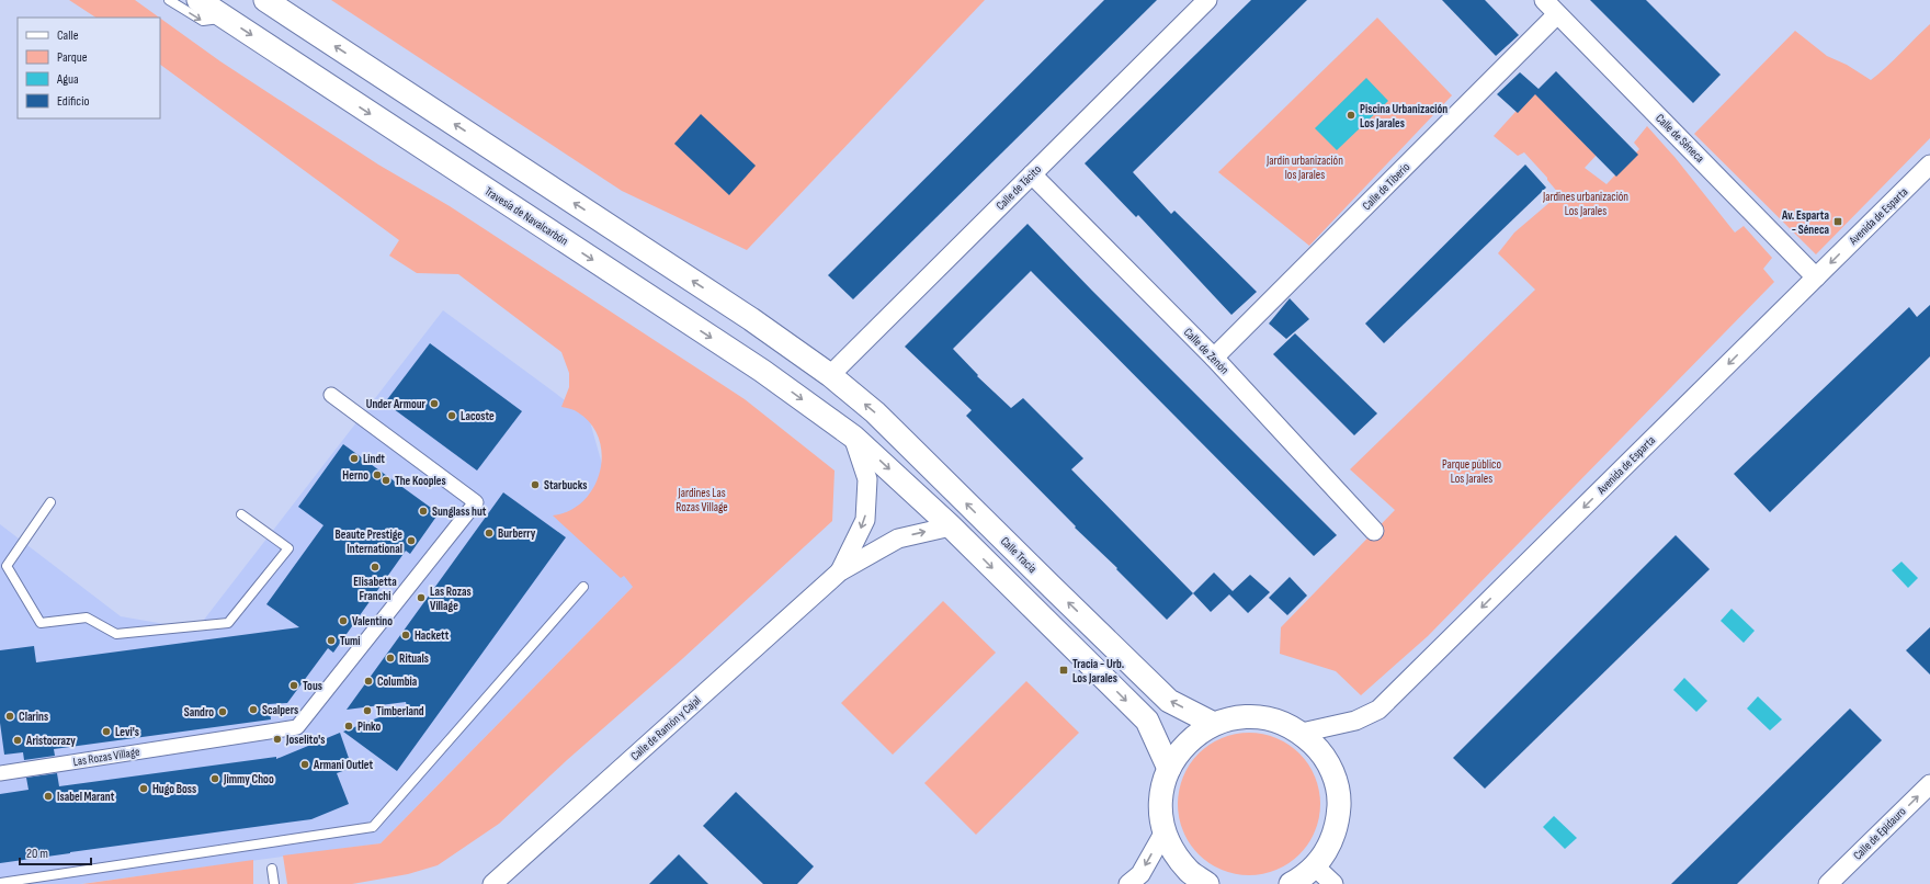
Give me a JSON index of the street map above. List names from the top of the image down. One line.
{"streets":{"street":["Calle de Séneca","Calle de Tiberio","Calle de Tácito","Travesía de Navalcarbón","Avenida de Esparta","Calle de Zenón","Calle Tracia","Calle de Ramón y Cajal","Las Rozas Village","Calle de Epidauro"]},"crossings":[["Calle de Séneca","Calle de Tiberio"],["Calle de Séneca","Avenida de Esparta"],["Calle de Tiberio","Calle de Zenón"],["Calle de Tácito","Calle de Zenón"],["Calle de Tácito","Calle Tracia"],["Travesía de Navalcarbón","Calle de Ramón y Cajal"]],"one_way":["Avenida de Esparta","Calle de Epidauro"],"parks":["Jardín urbanización los Jarales","Jardines urbanización Los Jarales","Parque público Los Jarales","Jardines Las Rozas Village"],"places":{"other":["Piscina Urbanización Los Jarales","Under Armour","Lacoste","Lindt","Herno","The Kooples","Starbucks","Sunglass hut","Burberry","Beaute Prestige International","Elisabetta Franchi","Las Rozas Village","Valentino","Hackett","Tumi","Rituals","Columbia","Tous","Scalpers","Timberland","Sandro","Clarins","Pinko","Levi's","Joselito's","Aristocrazy","Armani Outlet","Jimmy Choo","Hugo Boss","Isabel Marant"],"transit":["Av. Esparta - Séneca","Tracia - Urb. Los Jarales"]},"legend":["Calle","Parque","Agua","Edificio"],"scale_bar":"20 m"}
